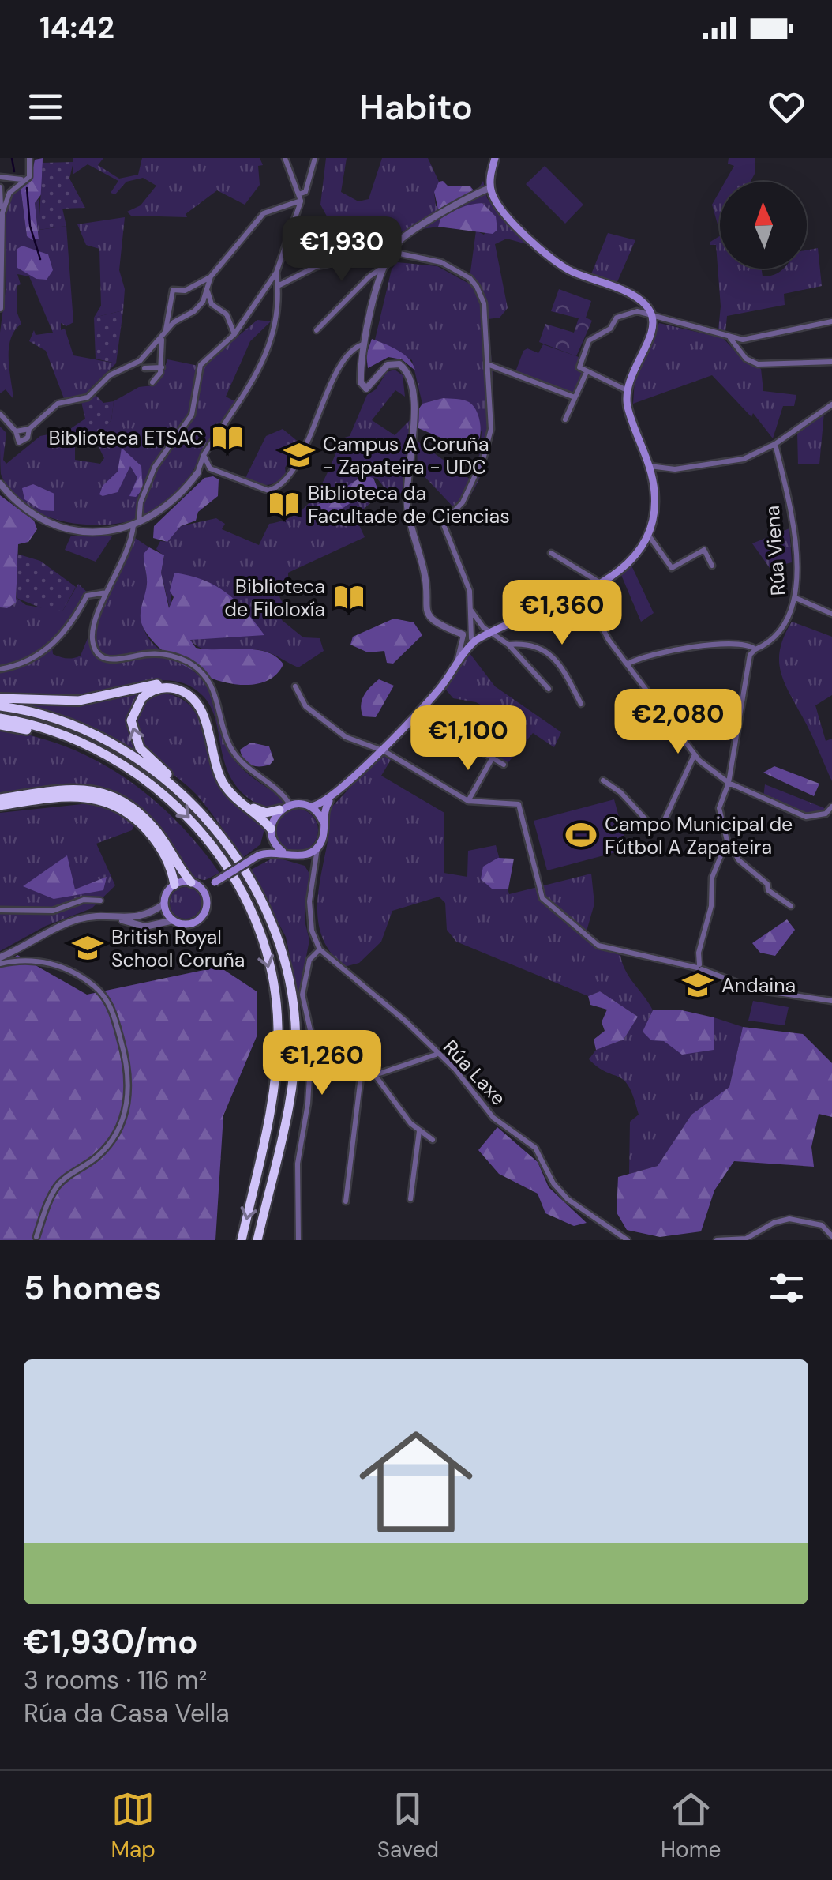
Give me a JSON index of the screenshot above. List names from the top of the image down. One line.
{"streets":{"street":["Rúa Viena","Rúa Laxe"]},"places":{"library":["Biblioteca ETSAC","Biblioteca da Facultade de Ciencias","Biblioteca de Filoloxía"],"school or university":["Campus A Coruña - Zapateira - UDC","British Royal School Coruña","Andaina"],"sports":["Campo Municipal de Fútbol A Zapateira"]},"north":"top","page":{"status":"14:42","header":"Habito","price":["€1,930","€1,360","€2,080","€1,100","€1,260"],"heading":"5 homes","list":[{"name":"€1,930/mo","note":"3 rooms · 116 m² · Rúa da Casa Vella"}],"tabs":["Map","Saved","Home"]}}
